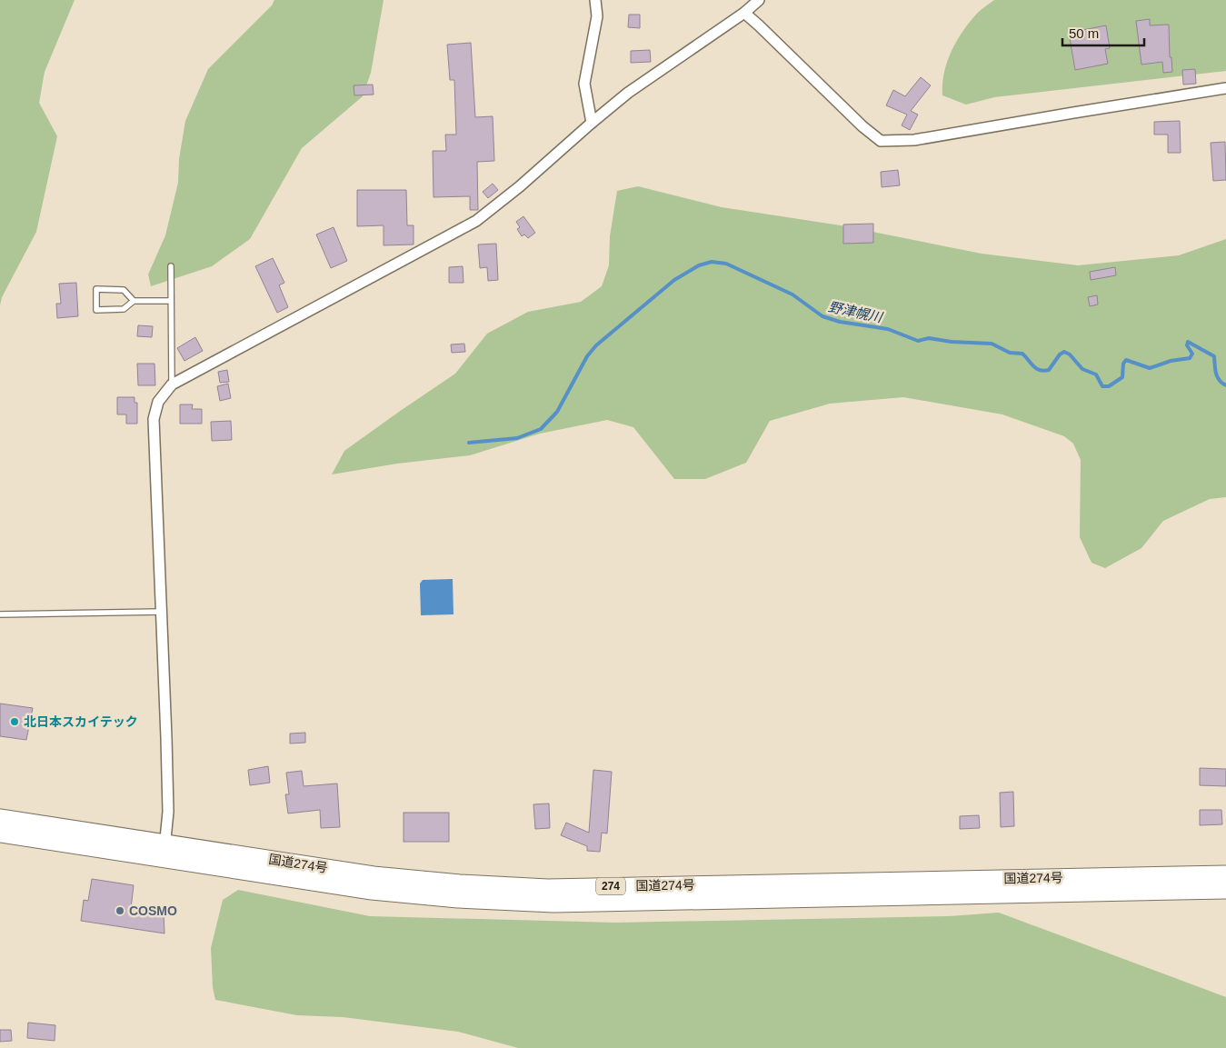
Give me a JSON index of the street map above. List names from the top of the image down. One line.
{"streets":{"highway":["国道274号","274"]},"water":["野津幌川"],"places":["北日本スカイテック","COSMO"],"scale_bar":"50 m"}
